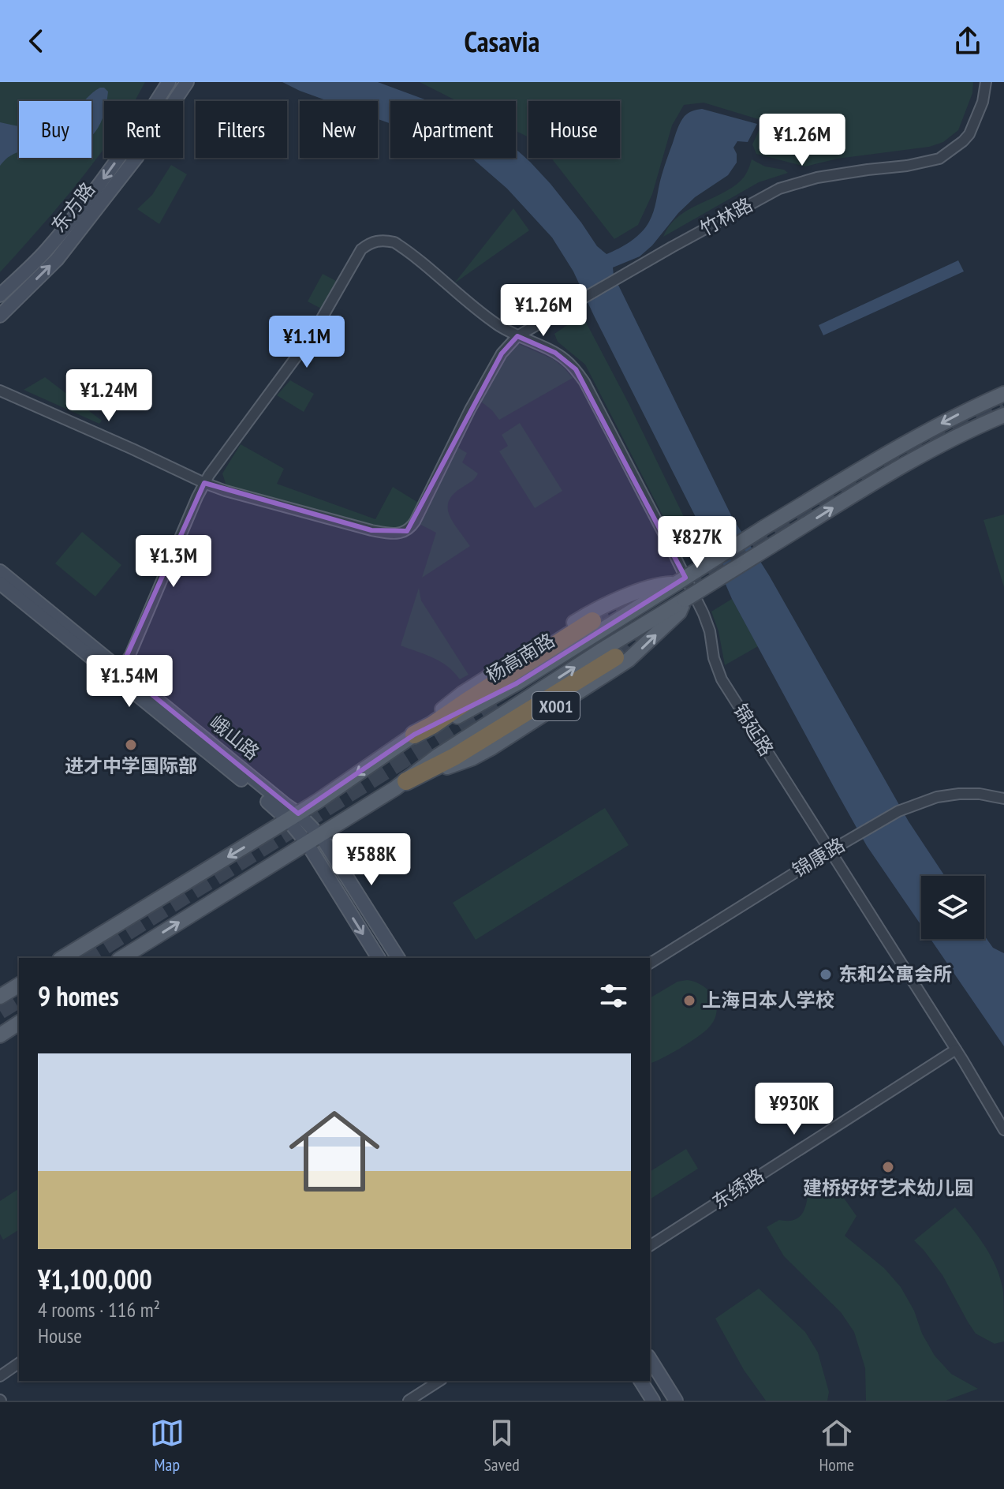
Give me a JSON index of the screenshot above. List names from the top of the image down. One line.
{"streets":{"main road":["东方路","杨高南路","X001","峨山路"],"street":["竹林路","锦延路","锦康路","东绣路"]},"crossings":[["竹林路","锦延路"],["杨高南路","X001"],["杨高南路","峨山路"],["锦延路","锦康路"],["锦延路","东绣路"]],"places":["进才中学国际部","东和公寓会所","上海日本人学校","建桥好好艺术幼儿园"],"page":{"header":"Casavia","chip":["Buy","Rent","Filters","New","Apartment","House"],"price":["¥1.26M","¥1.26M","¥1.1M","¥1.24M","¥827K","¥1.3M","¥1.54M","¥588K","¥930K"],"heading":"9 homes","list":[{"name":"¥1,100,000","note":"4 rooms · 116 m² · House"}],"tabs":["Map","Saved","Home"]}}
